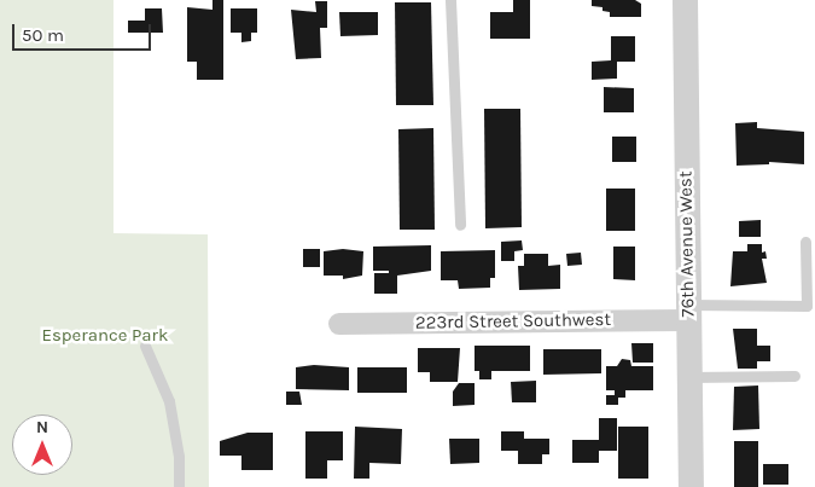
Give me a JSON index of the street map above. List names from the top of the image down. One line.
{"streets":{"street":["76th Avenue West","223rd Street Southwest"]},"crossings":[["76th Avenue West","223rd Street Southwest"]],"parks":["Esperance Park"],"scale_bar":"50 m","north":"top"}
